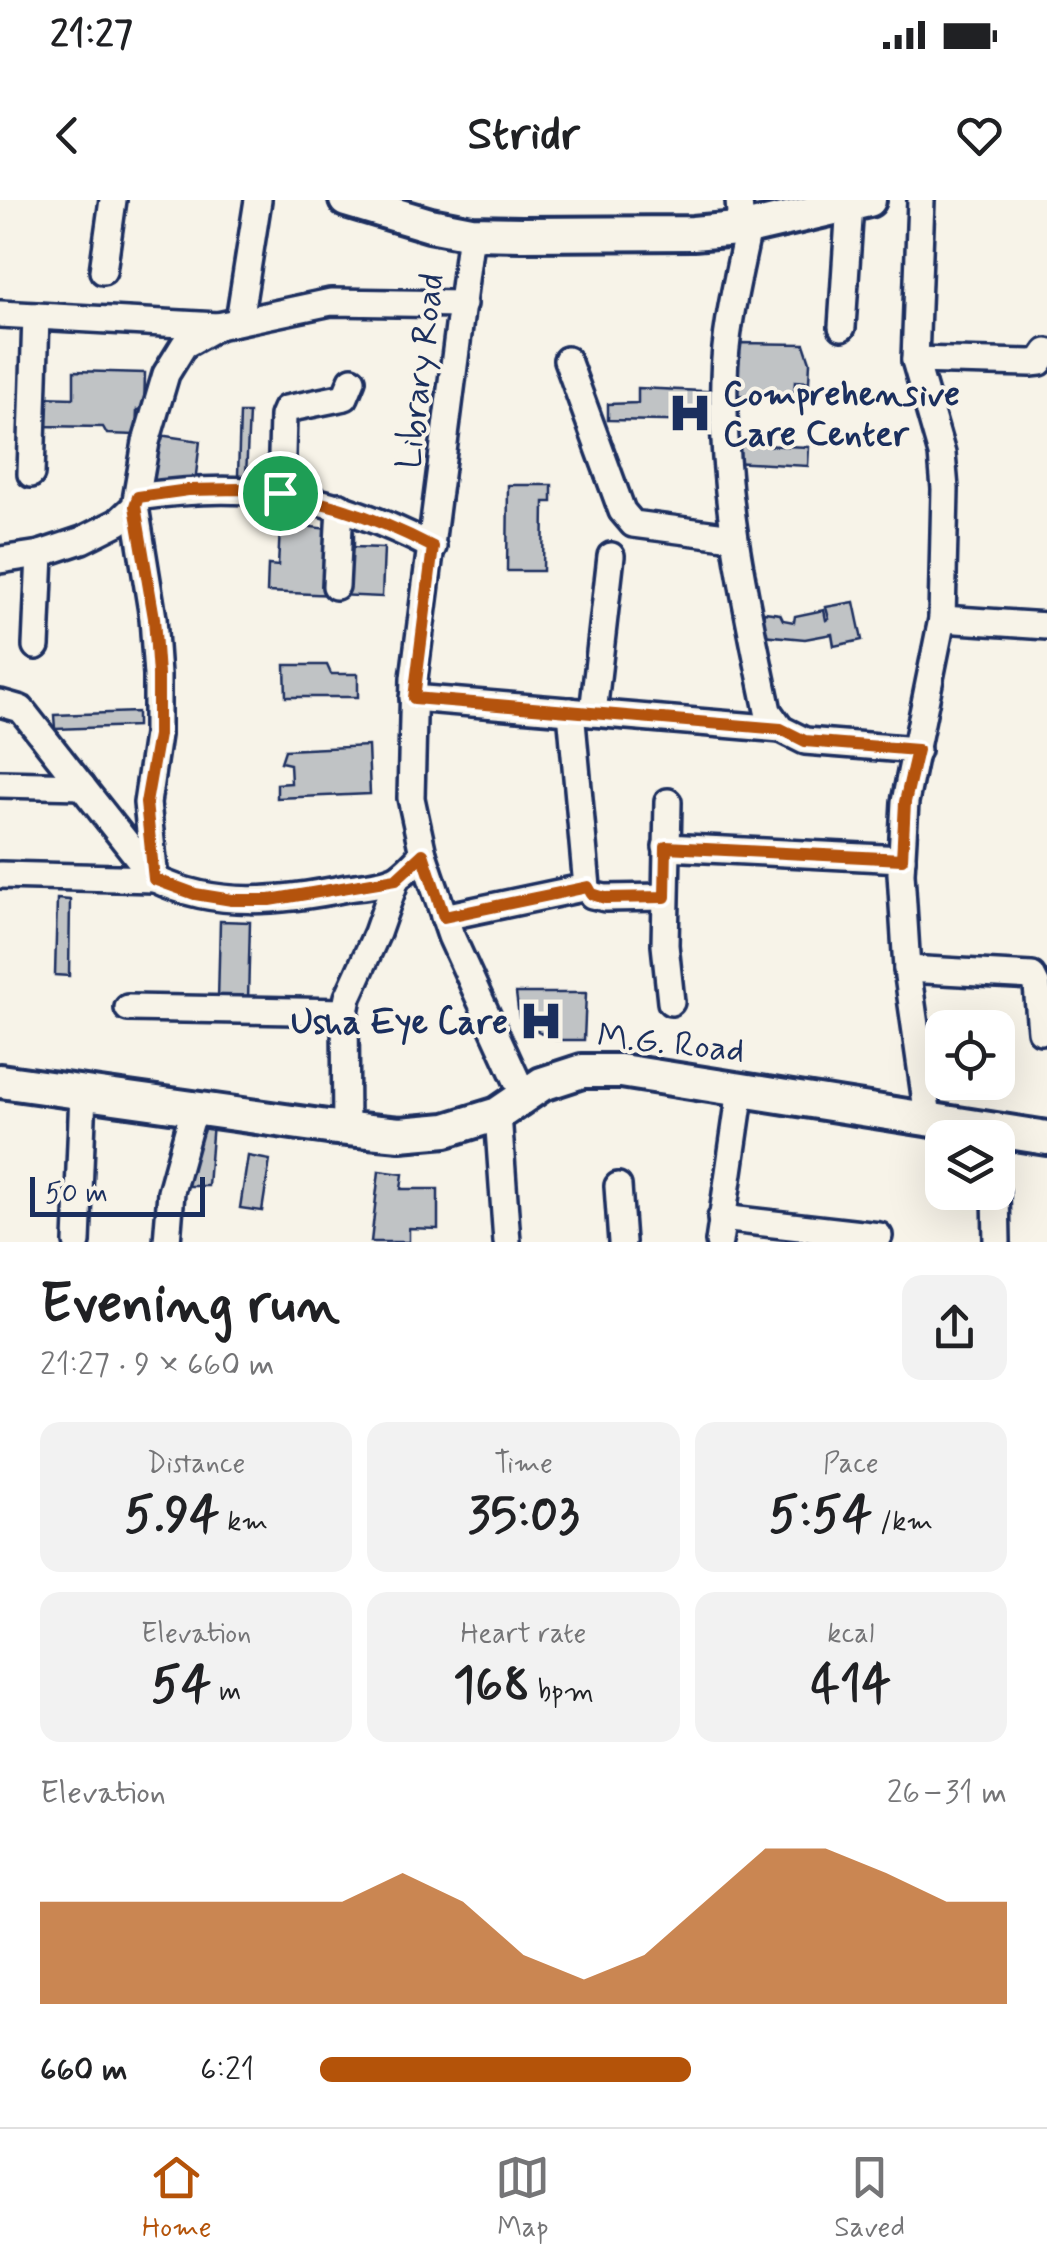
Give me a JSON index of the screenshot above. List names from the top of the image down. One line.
{"streets":{"main road":["M.G. Road"],"street":["Library Road"]},"crossings":[["Library Road","M.G. Road"]],"places":{"hospital":["Comprehensive Care Center","Usha Eye Care"]},"scale_bar":"50 m","page":{"status":"21:27","header":"Stridr","scale":"50 m","heading":["Evening run","21:27 · 9 × 660 m"],"stats":[["Distance","5.94 km"],["Time","35:03"],["Pace","5:54 /km"],["Elevation","54 m"],["Heart rate","168 bpm"],["kcal","414"]],"chart":["Elevation","26–31 m"],"list":[{"name":"660 m","note":"6:21"}],"tabs":["Home","Map","Saved"]}}
